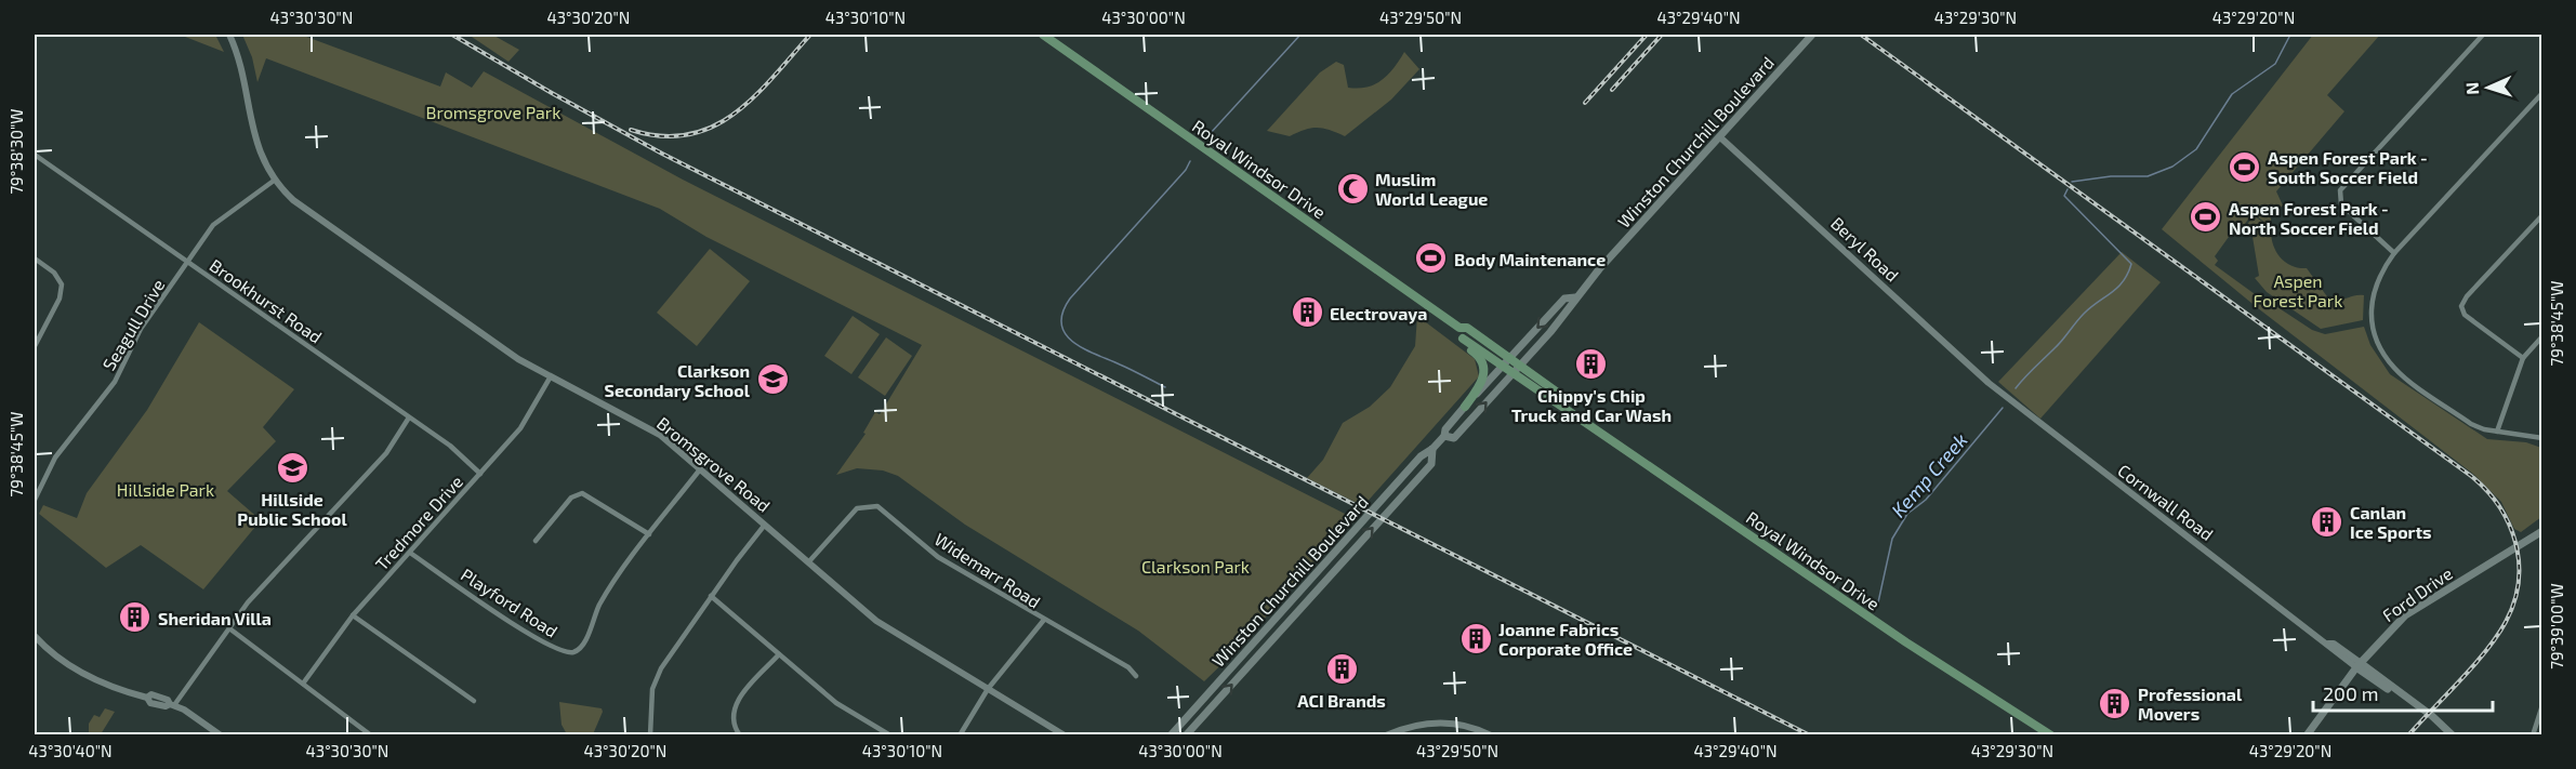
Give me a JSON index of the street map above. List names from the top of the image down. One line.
{"streets":{"main road":["Winston Churchill Boulevard","Royal Windsor Drive","Cornwall Road","Ford Drive"],"street":["Beryl Road","Brookhurst Road","Seagull Drive","Bromsgrove Road","Tredmore Drive","Widemarr Road","Playford Road"]},"crossings":[["Winston Churchill Boulevard","Royal Windsor Drive"],["Winston Churchill Boulevard","Beryl Road"],["Beryl Road","Cornwall Road"],["Brookhurst Road","Seagull Drive"],["Brookhurst Road","Tredmore Drive"],["Seagull Drive","Bromsgrove Road"],["Bromsgrove Road","Tredmore Drive"],["Bromsgrove Road","Widemarr Road"],["Bromsgrove Road","Playford Road"],["Cornwall Road","Ford Drive"],["Tredmore Drive","Playford Road"]],"water":["Kemp Creek"],"parks":["Bromsgrove Park","Aspen Forest Park","Hillside Park","Clarkson Park"],"places":{"sports":["Aspen Forest Park - South Soccer Field","Aspen Forest Park - North Soccer Field","Body Maintenance"],"mosque":["Muslim World League"],"building":["Electrovaya","Chippy's Chip Truck and Car Wash","Canlan Ice Sports","Sheridan Villa","Joanne Fabrics Corporate Office","ACI Brands","Professional Movers"],"school or university":["Clarkson Secondary School","Hillside Public School"]},"scale_bar":"200 m","north":"left","coordinates":["43°30'30\"N","43°30'20\"N","43°30'10\"N","43°30'00\"N","43°29'50\"N","43°29'40\"N","43°29'30\"N","43°29'20\"N","79°38'30\"W","79°38'45\"W","79°39'00\"W","43°30'40\"N"]}
